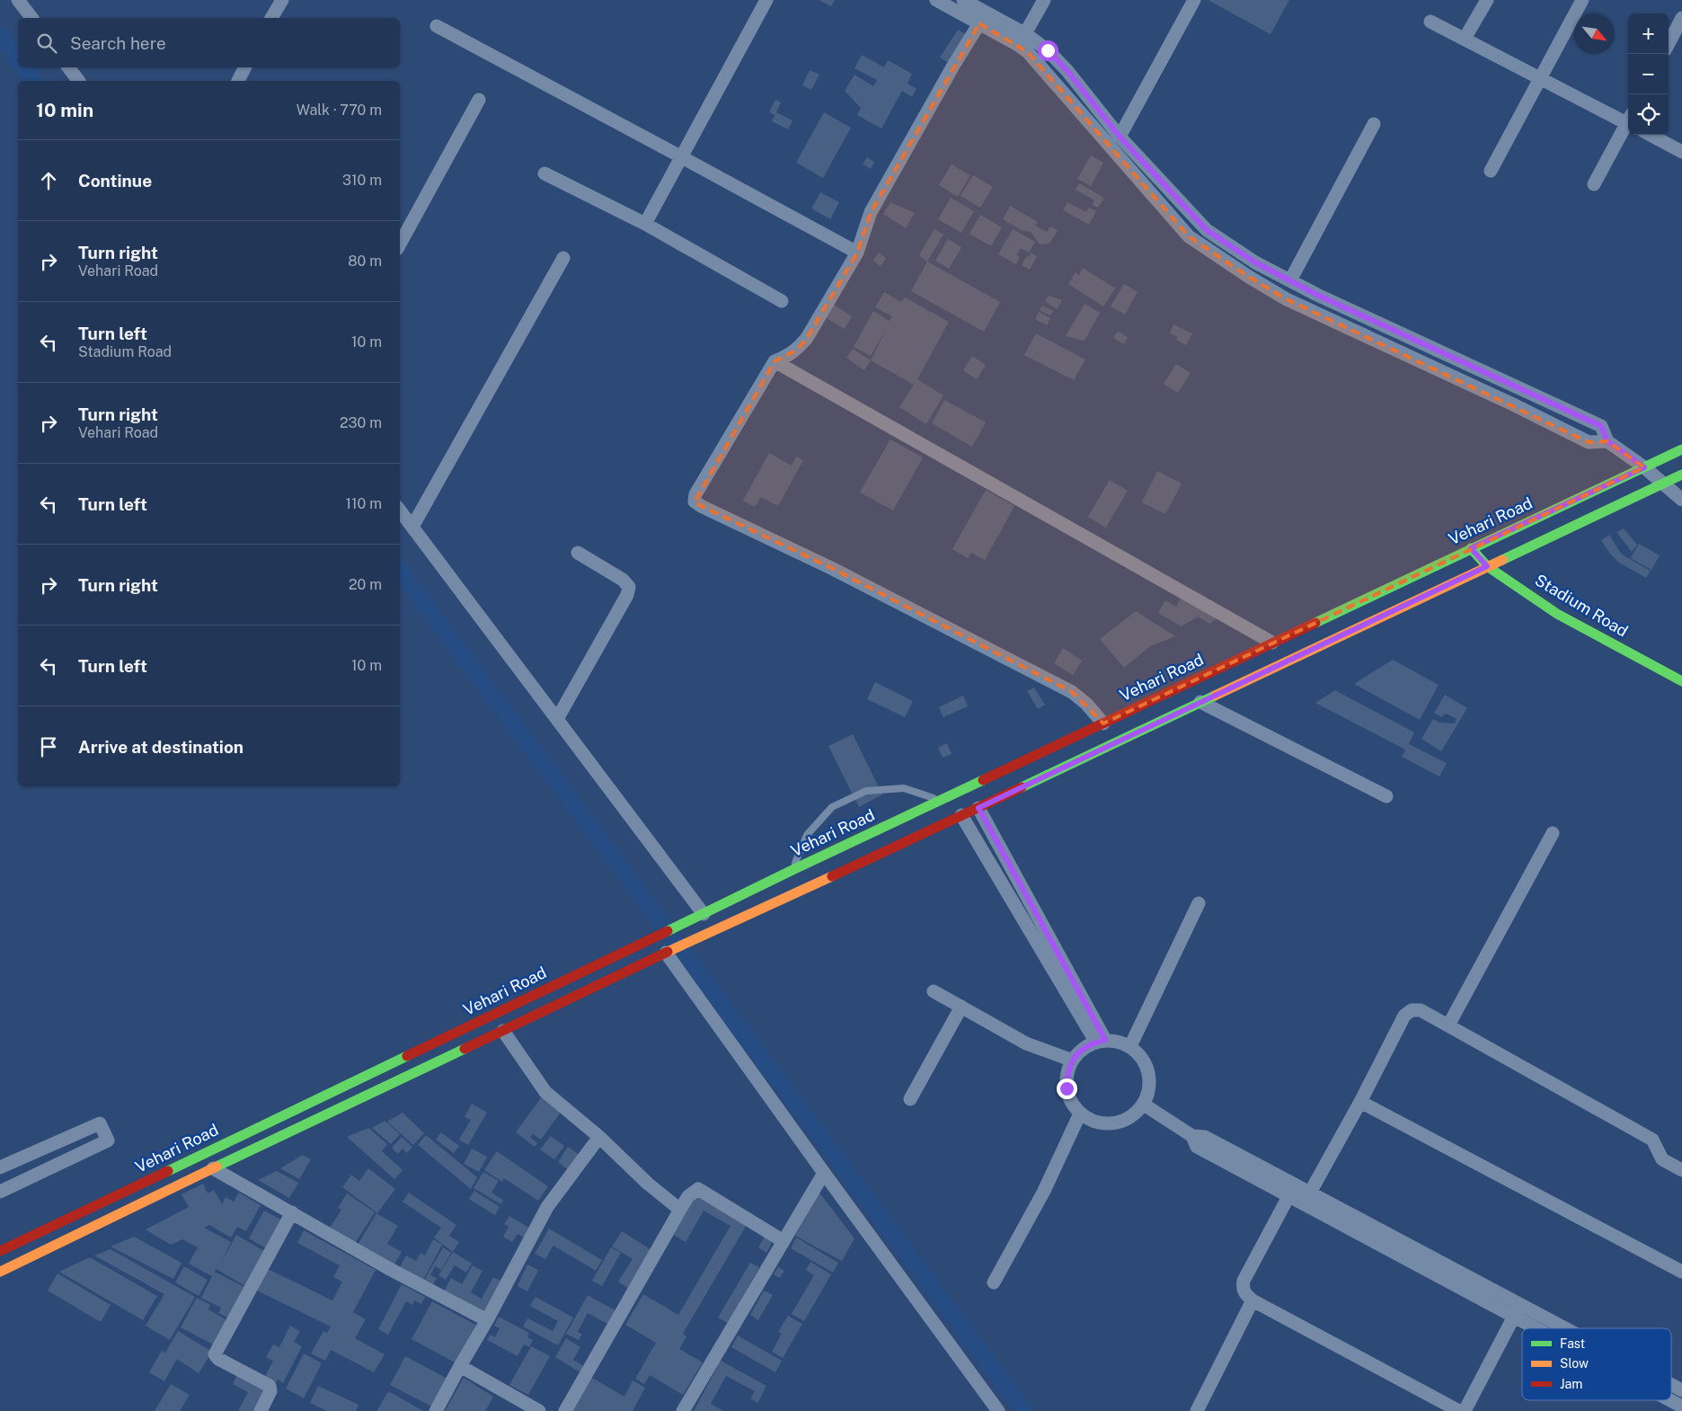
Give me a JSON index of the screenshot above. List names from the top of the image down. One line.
{"streets":{"main road":["Vehari Road","Stadium Road"]},"crossings":[["Vehari Road","Stadium Road"]],"legend":["Fast","Slow","Jam"],"north":"bottom right","page":{"map_buttons":["+","−"],"search":"Search here","heading":["10 min","Walk · 770 m"],"list":[["Continue","310 m"],["Turn right","Vehari Road","80 m"],["Turn left","Stadium Road","10 m"],["Turn right","Vehari Road","230 m"],["Turn left","110 m"],["Turn right","20 m"],["Turn left","10 m"],"Arrive at destination"]}}
